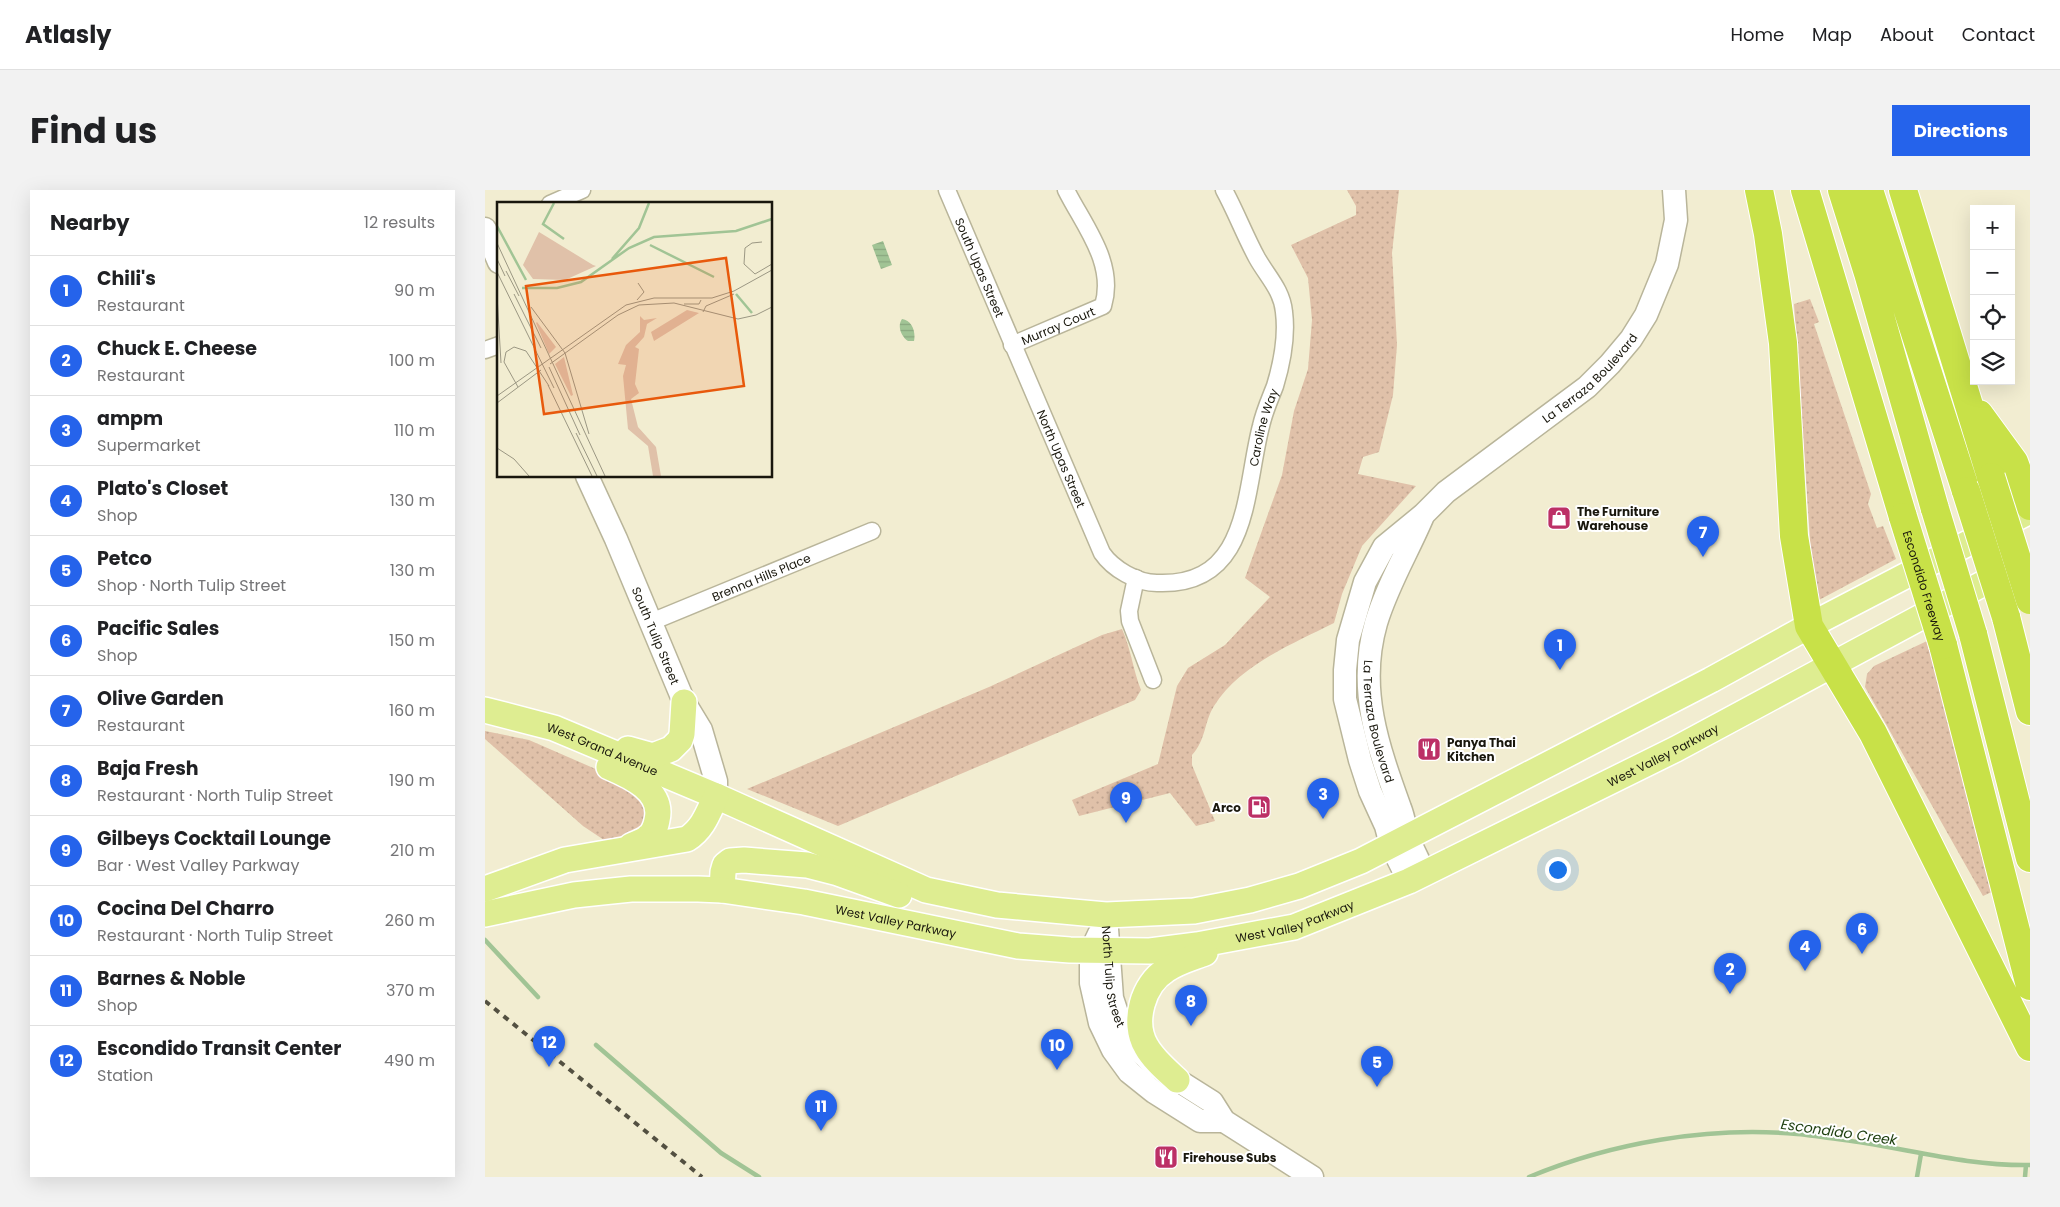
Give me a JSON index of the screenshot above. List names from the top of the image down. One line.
{"streets":{"highway":["Escondido Freeway"],"main road":["West Grand Avenue","West Valley Parkway"],"street":["South Upas Street","Murray Court","La Terraza Boulevard","Caroline Way","North Upas Street","Brenna Hills Place","South Tulip Street","North Tulip Street"]},"crossings":[["South Upas Street","Murray Court"],["South Upas Street","North Upas Street"],["Murray Court","North Upas Street"],["La Terraza Boulevard","West Valley Parkway"],["Caroline Way","North Upas Street"],["Brenna Hills Place","South Tulip Street"],["South Tulip Street","West Grand Avenue"],["West Valley Parkway","North Tulip Street"]],"water":["Escondido Creek"],"places":{"shop":["The Furniture Warehouse"],"restaurant":["Panya Thai Kitchen","Firehouse Subs"],"fuel station":["Arco"]},"page":{"header":"Atlasly","nav":["Home","Map","About","Contact"],"title":"Find us","buttons":"Directions","heading":["Nearby","12 results"],"map_buttons":["+","−"],"list":[{"mark":"1","name":"Chili's","note":"Restaurant","value":"90 m"},{"mark":"2","name":"Chuck E. Cheese","note":"Restaurant","value":"100 m"},{"mark":"3","name":"ampm","note":"Supermarket","value":"110 m"},{"mark":"4","name":"Plato's Closet","note":"Shop","value":"130 m"},{"mark":"5","name":"Petco","note":"Shop · North Tulip Street","value":"130 m"},{"mark":"6","name":"Pacific Sales","note":"Shop","value":"150 m"},{"mark":"7","name":"Olive Garden","note":"Restaurant","value":"160 m"},{"mark":"8","name":"Baja Fresh","note":"Restaurant · North Tulip Street","value":"190 m"},{"mark":"9","name":"Gilbeys Cocktail Lounge","note":"Bar · West Valley Parkway","value":"210 m"},{"mark":"10","name":"Cocina Del Charro","note":"Restaurant · North Tulip Street","value":"260 m"},{"mark":"11","name":"Barnes & Noble","note":"Shop","value":"370 m"},{"mark":"12","name":"Escondido Transit Center","note":"Station","value":"490 m"}],"pins":["7","1","3","9","6","4","2","8","12","10","5","11"]}}
